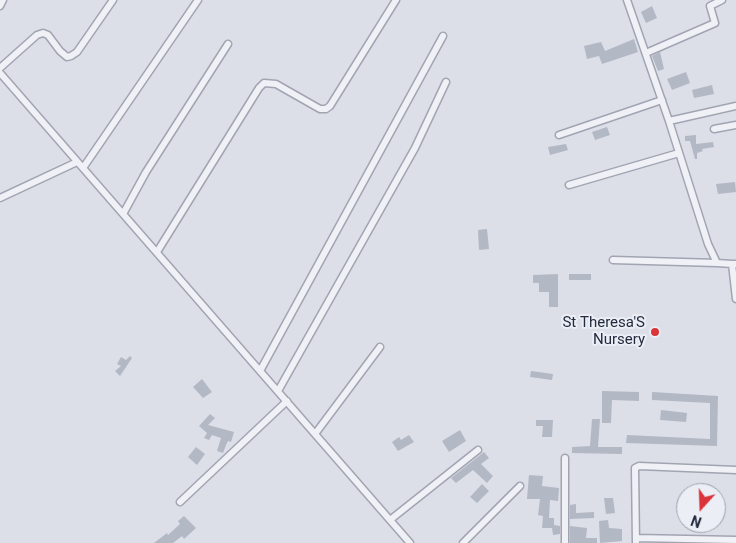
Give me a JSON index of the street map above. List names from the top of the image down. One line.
{"places":["St Theresa'S Nursery"],"north":"bottom"}
